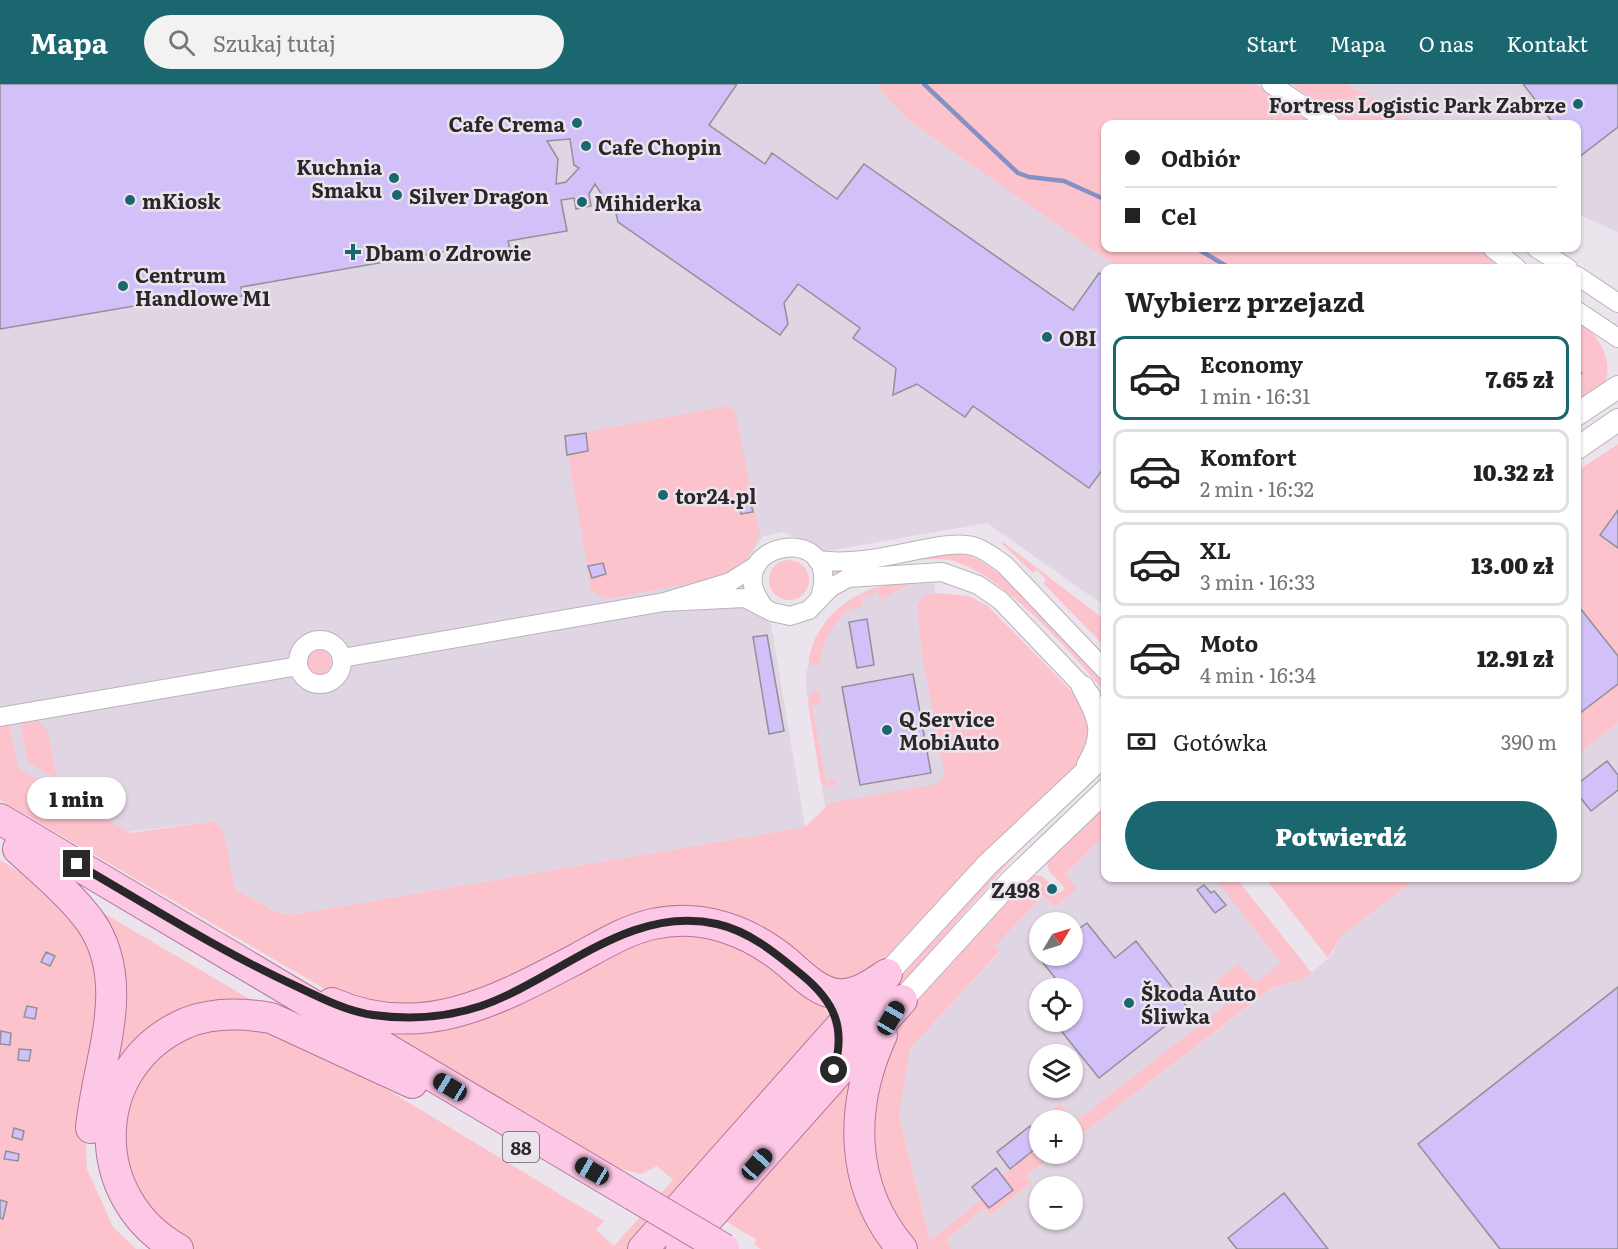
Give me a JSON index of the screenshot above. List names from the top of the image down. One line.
{"streets":{"main road":["88"]},"places":{"other":["Fortress Logistic Park Zabrze","Cafe Crema","Cafe Chopin","Kuchnia Smaku","Silver Dragon","mKiosk","Mihiderka","Centrum Handlowe M1","OBI","tor24.pl","Q Service MobiAuto","Z498","Škoda Auto Śliwka"],"health":["Dbam o Zdrowie"]},"north":"top right","page":{"header":"Mapa","search":"Szukaj tutaj","nav":["Start","Mapa","O nas","Kontakt"],"banner":["Odbiór","Cel"],"heading":"Wybierz przejazd","list":[{"name":"Economy","note":"1 min · 16:31","value":"7.65 zł"},{"name":"Komfort","note":"2 min · 16:32","value":"10.32 zł"},{"name":"XL","note":"3 min · 16:33","value":"13.00 zł"},{"name":"Moto","note":"4 min · 16:34","value":"12.91 zł"}],"pay":["Gotówka","390 m"],"bubble":"1 min","buttons":"Potwierdź","map_buttons":["+","−"]}}
